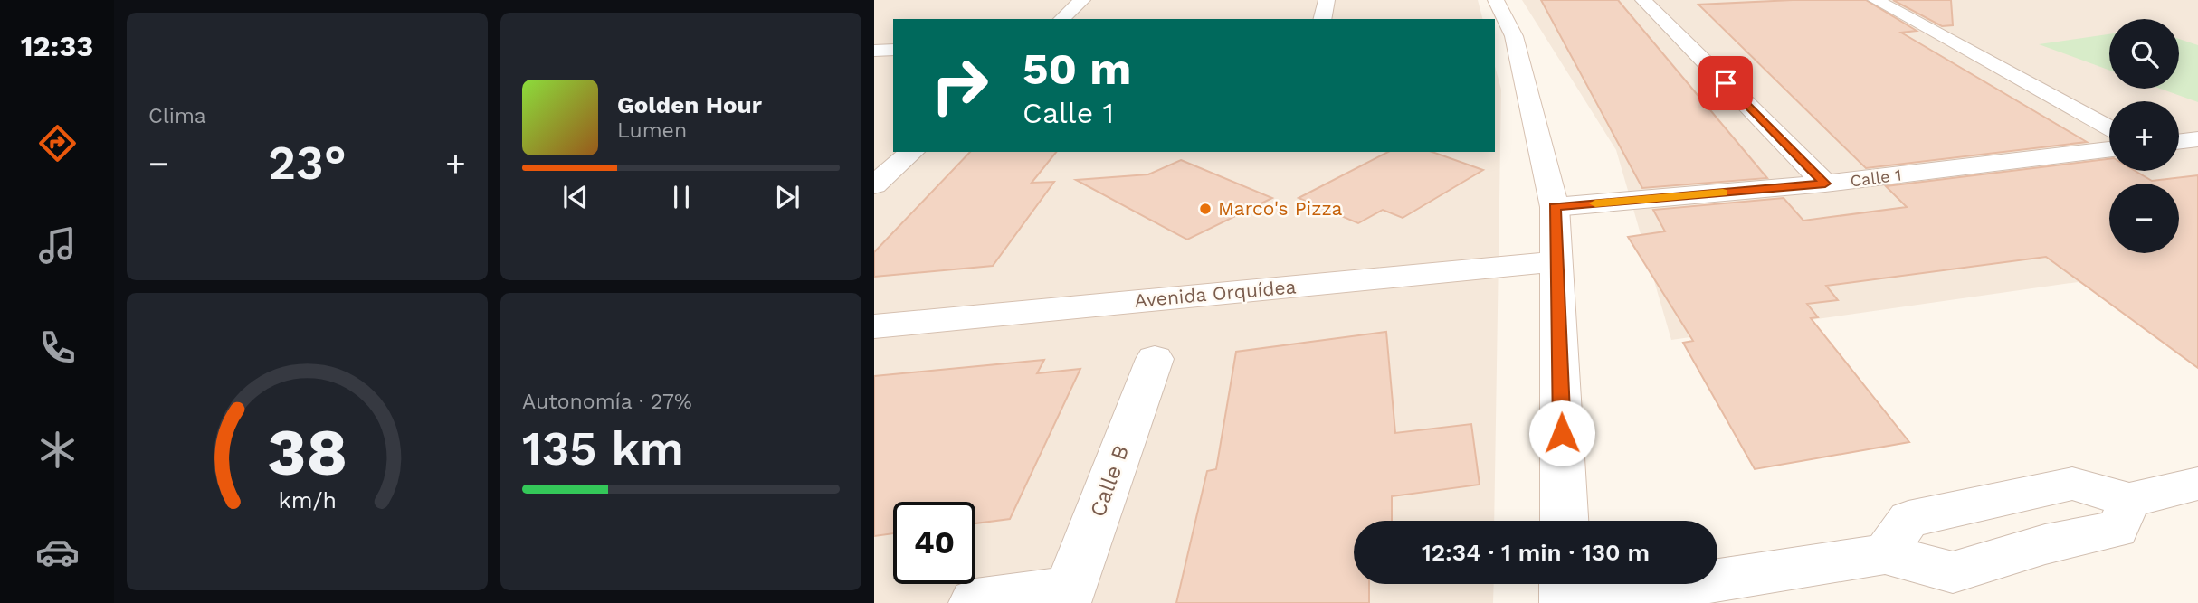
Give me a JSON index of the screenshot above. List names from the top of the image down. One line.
{"streets":{"street":["Calle 1","Avenida Orquídea","Calle B"]},"places":["Marco's Pizza"],"page":{"tabs":"12:33","tile":["Clima",["Autonomía · 27%","135 km"]],"map_buttons":["+","−"],"turn":["50 m","Calle 1"],"song":["Golden Hour","Lumen"],"heat":["−","23°","+"],"limit":"40","trip":"12:34 · 1 min · 130 m","gauge":["38","km/h"]}}
